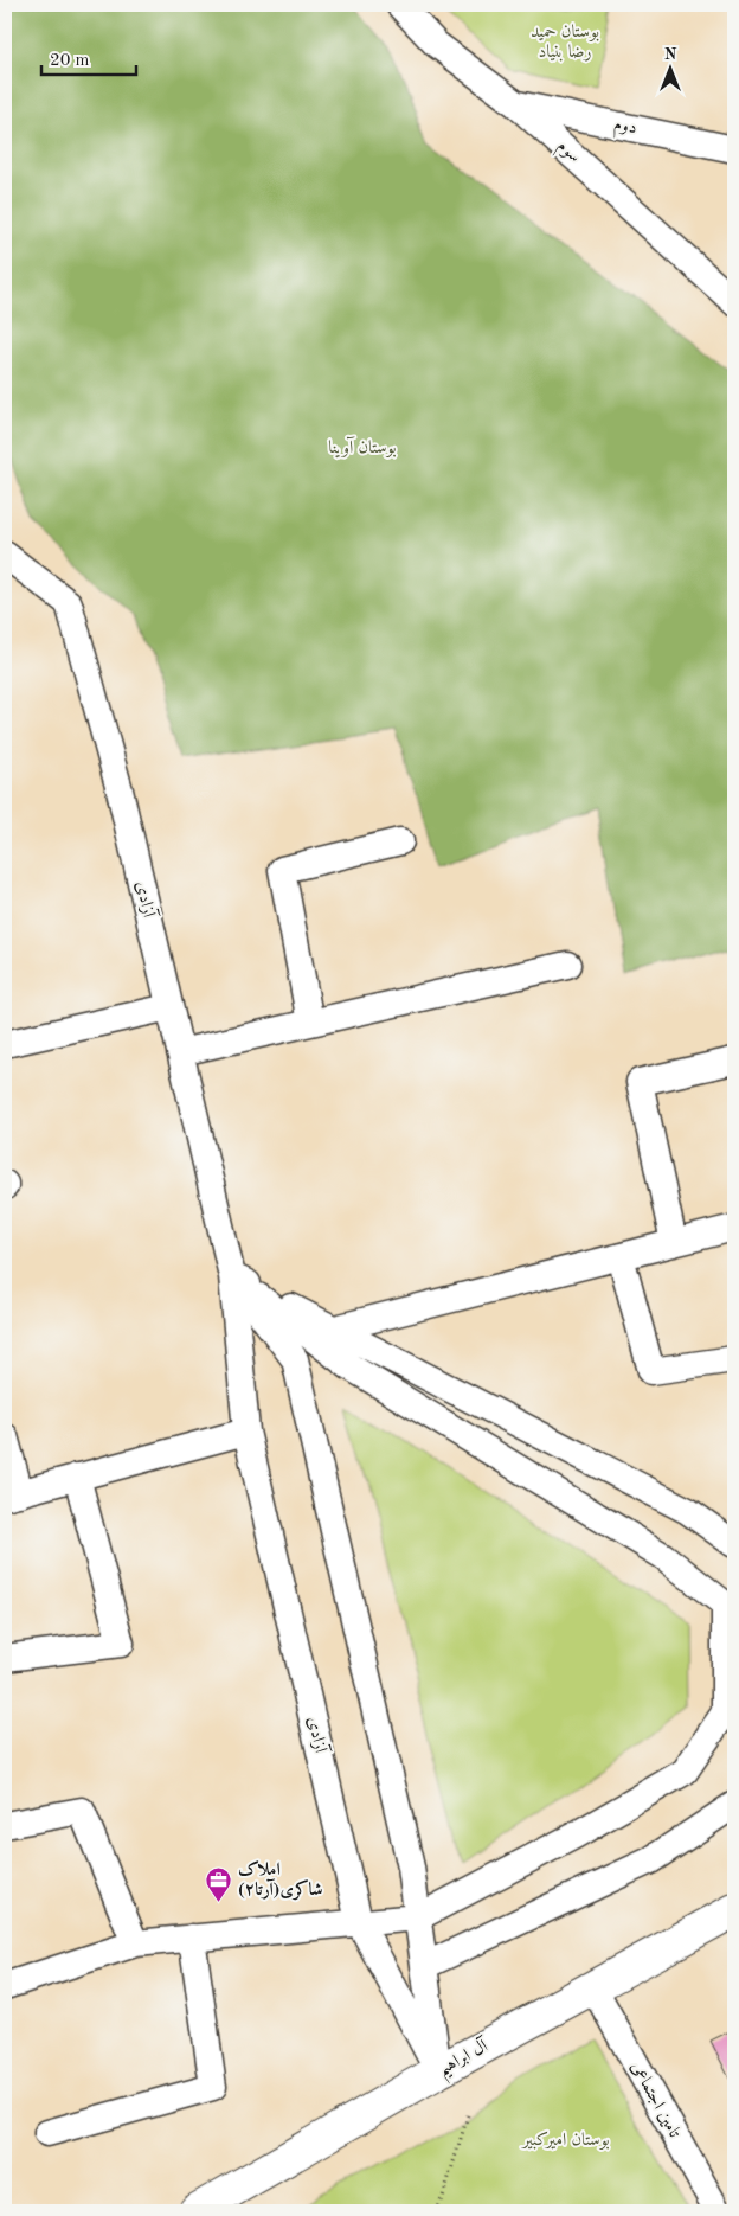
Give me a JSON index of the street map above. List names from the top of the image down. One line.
{"streets":{"main road":["آل ابراهیم"],"street":["دوم","سوم","آزادی","تامین اجتماعی"]},"crossings":[["دوم","سوم"],["آزادی","آل ابراهیم"],["آل ابراهیم","تامین اجتماعی"]],"parks":["بوستان حمید رضا بنیاد","بوستان آوینا","بوستان امیرکبیر"],"places":{"office":["املاک شاکری(آرتا۲)"]},"scale_bar":"20 m","north":"top"}
